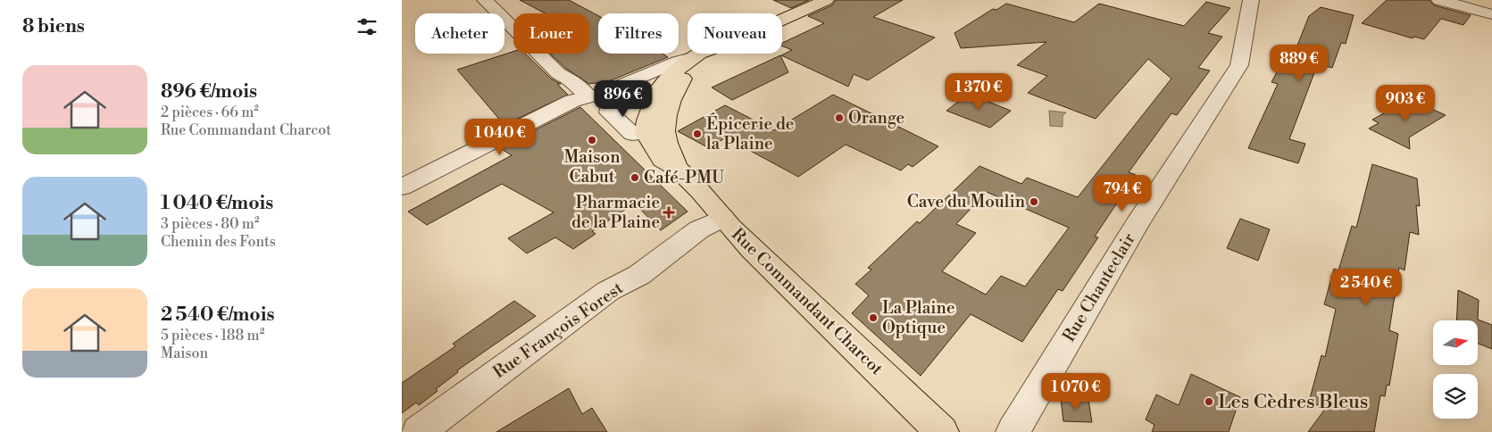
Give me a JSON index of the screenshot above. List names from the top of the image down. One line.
{"streets":{"main road":["Rue Commandant Charcot"],"street":["Rue Chanteclair","Rue François Forest"]},"crossings":[["Rue Commandant Charcot","Rue François Forest"]],"places":{"other":["Orange","Épicerie de la Plaine","Maison Cabut","Café-PMU","Cave du Moulin","La Plaine Optique","Les Cèdres Bleus"],"health":["Pharmacie de la Plaine"]},"north":"right","page":{"heading":"8 biens","chip":["Acheter","Louer","Filtres","Nouveau"],"price":["889 €","1 370 €","896 €","903 €","1 040 €","794 €","2 540 €","1 070 €"],"list":[{"name":"896 €/mois","note":"2 pièces · 66 m² · Rue Commandant Charcot"},{"name":"1 040 €/mois","note":"3 pièces · 80 m² · Chemin des Fonts"},{"name":"2 540 €/mois","note":"5 pièces · 188 m² · Maison"}]}}
